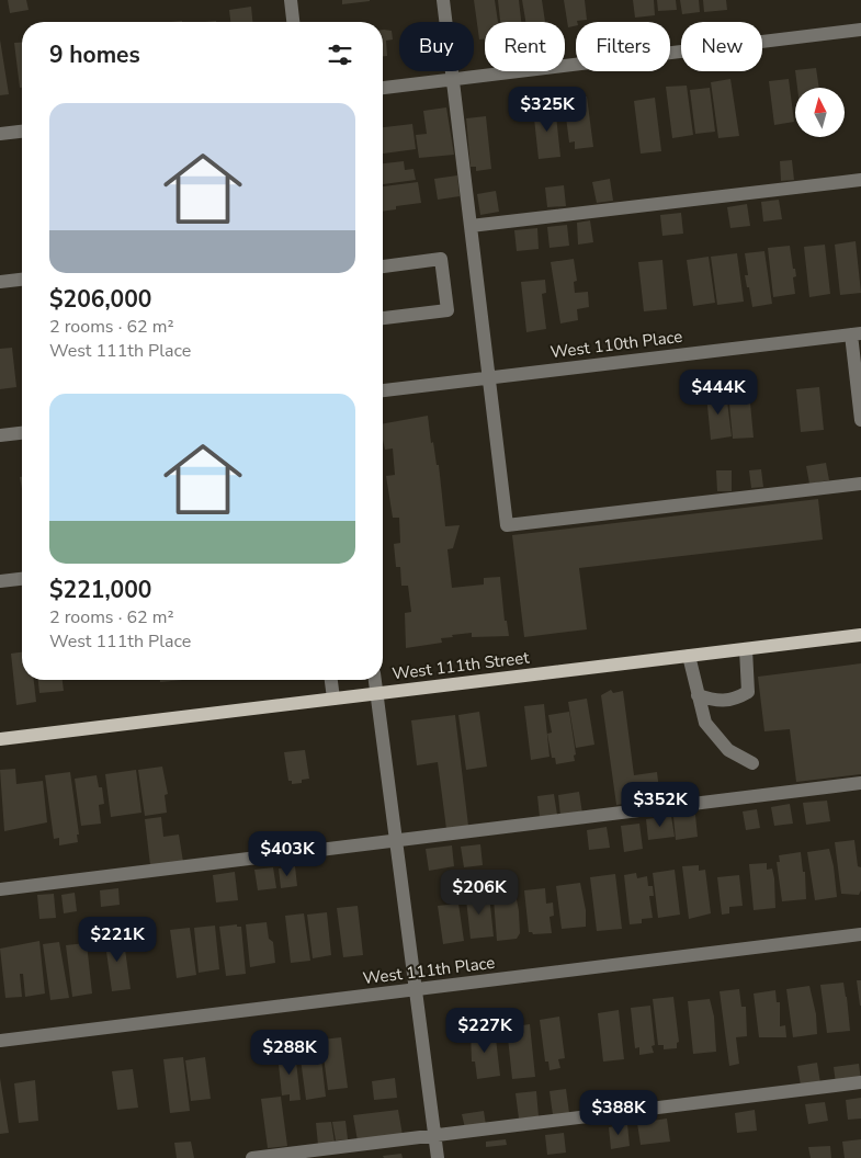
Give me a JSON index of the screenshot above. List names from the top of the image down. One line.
{"streets":{"main road":["West 111th Street"],"street":["West 110th Place","West 111th Place"]},"north":"top","page":{"chip":["Buy","Rent","Filters","New"],"heading":"9 homes","price":["$325K","$444K","$352K","$403K","$206K","$221K","$227K","$288K","$388K"],"list":[{"name":"$206,000","note":"2 rooms · 62 m² · West 111th Place"},{"name":"$221,000","note":"2 rooms · 62 m² · West 111th Place"}]}}
